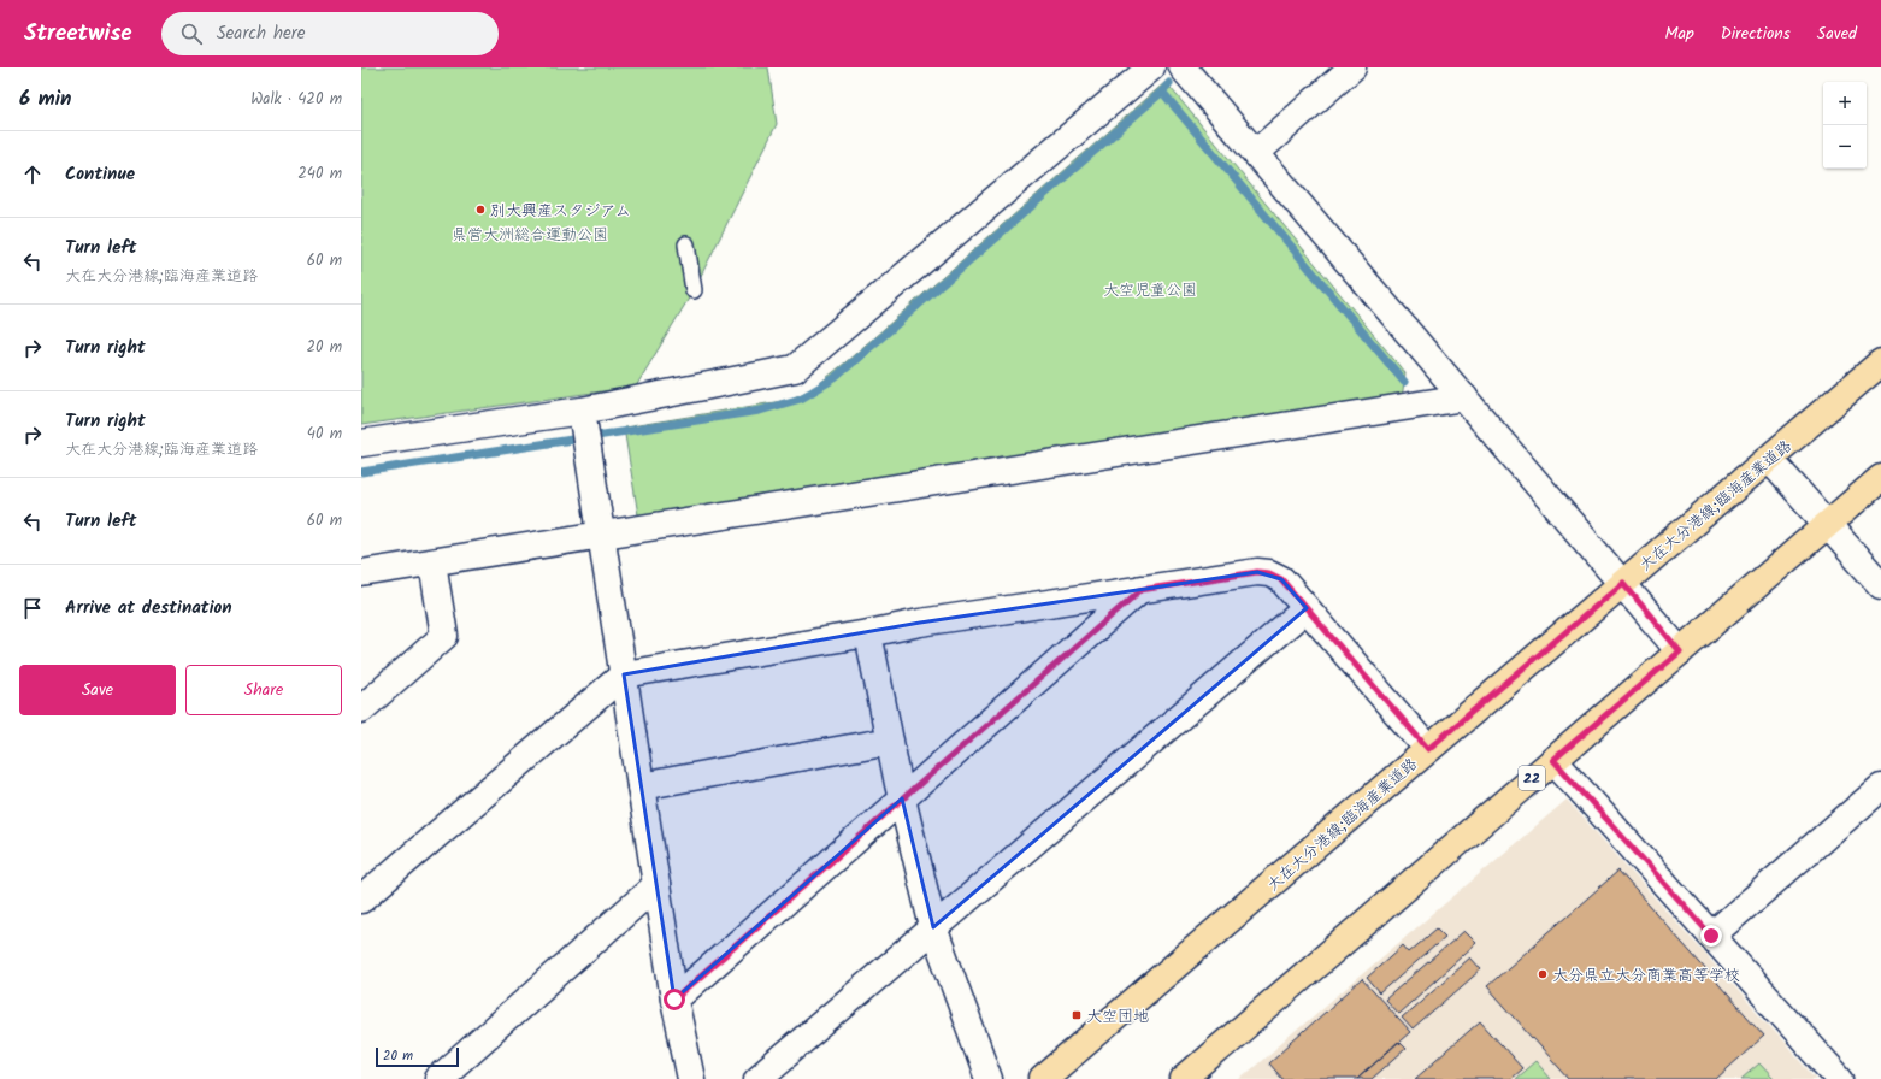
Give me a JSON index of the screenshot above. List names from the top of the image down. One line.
{"streets":{"main road":["大在大分港線;臨海産業道路","22"]},"parks":["県営大洲総合運動公園","大空児童公園"],"places":{"other":["別大興産スタジアム","大分県立大分商業高等学校"],"transit":["大空団地"]},"scale_bar":"20 m","page":{"header":"Streetwise","search":"Search here","nav":["Map","Directions","Saved"],"heading":["6 min","Walk · 420 m"],"map_buttons":["+","−"],"list":[["Continue","240 m"],["Turn left","大在大分港線;臨海産業道路","60 m"],["Turn right","20 m"],["Turn right","大在大分港線;臨海産業道路","40 m"],["Turn left","60 m"],"Arrive at destination"],"buttons":["Save","Share"],"scale":"20 m"}}
